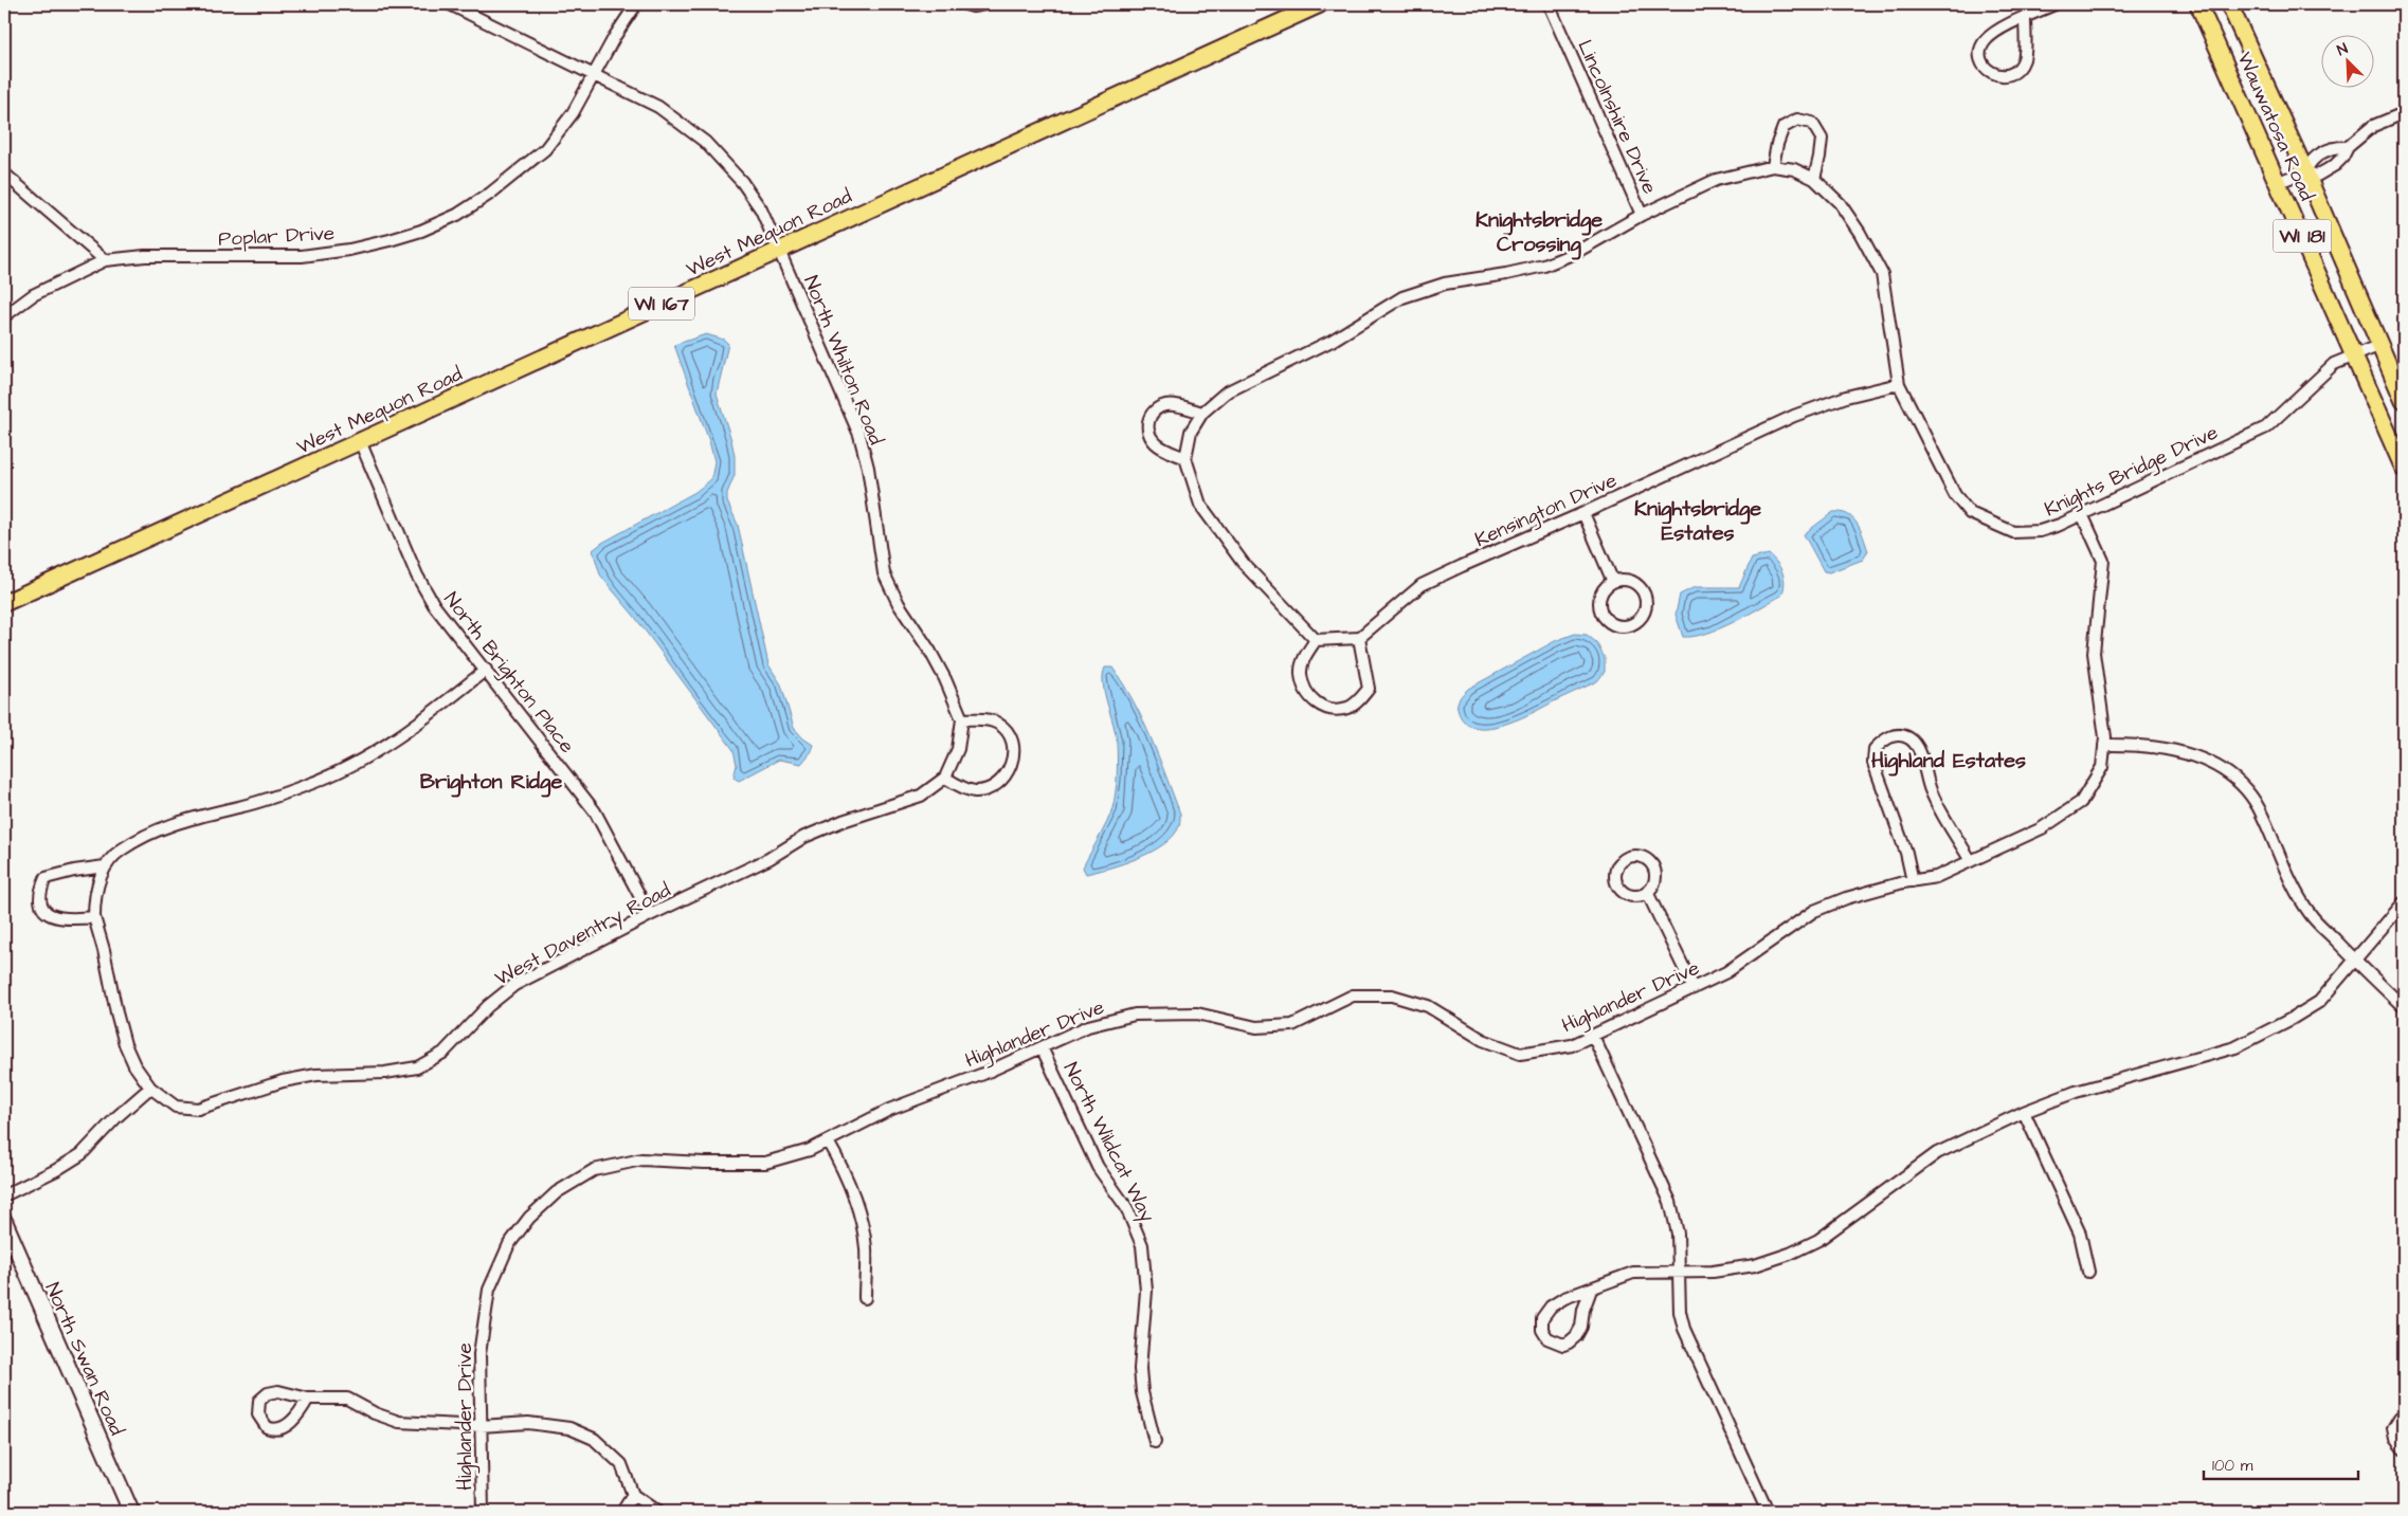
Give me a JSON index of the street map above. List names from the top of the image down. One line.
{"streets":{"main road":["Wauwatosa Road","West Mequon Road","WI 181","WI 167"],"street":["Lincolnshire Drive","Poplar Drive","North Whilton Road","Knights Bridge Drive","Kensington Drive","North Brighton Place","West Daventry Road","Highlander Drive","North Wildcat Way","North Swan Road"]},"crossings":[["Wauwatosa Road","Knights Bridge Drive"],["West Mequon Road","North Whilton Road"],["West Mequon Road","North Brighton Place"],["Poplar Drive","North Whilton Road"],["North Whilton Road","West Daventry Road"],["Knights Bridge Drive","Kensington Drive"],["Knights Bridge Drive","Highlander Drive"],["North Brighton Place","West Daventry Road"],["Highlander Drive","North Wildcat Way"]],"districts":["Knightsbridge Crossing","Knightsbridge Estates","Highland Estates","Brighton Ridge"],"scale_bar":"100 m","north":"top left"}
